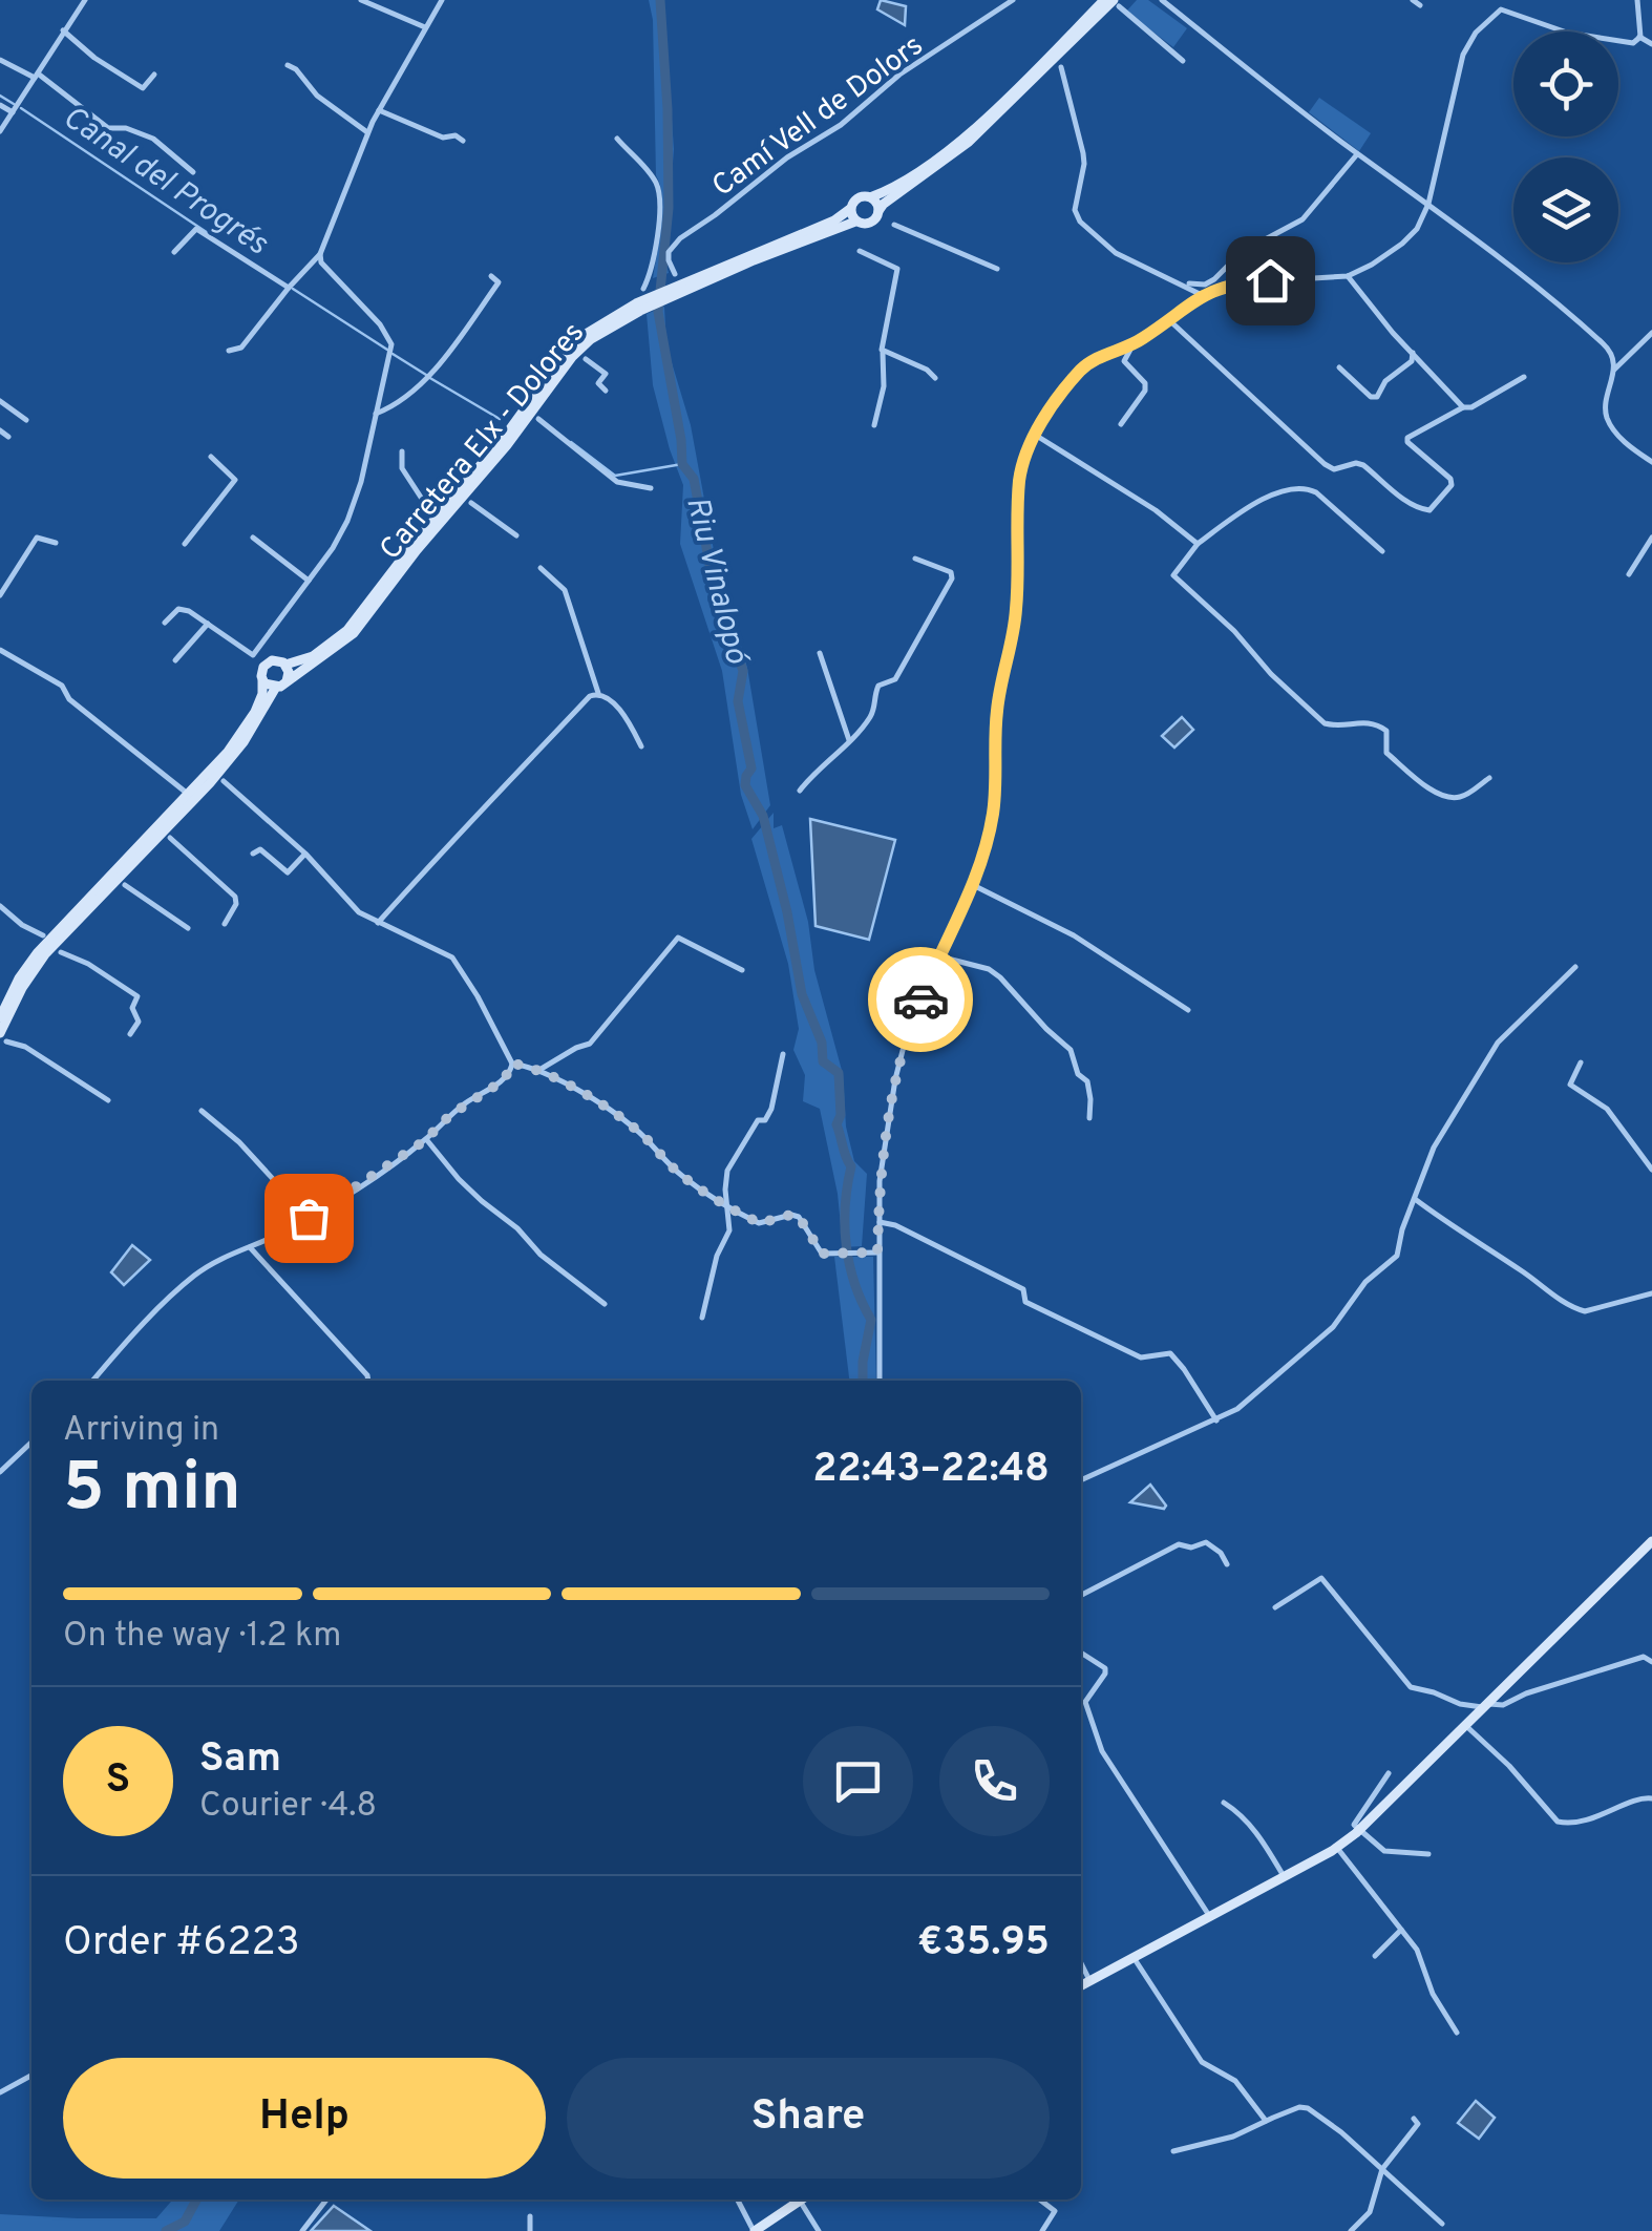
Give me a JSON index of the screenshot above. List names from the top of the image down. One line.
{"streets":{"main road":["Carretera Elx - Dolores"],"street":["Camí Vell de Dolors"]},"crossings":[["Camí Vell de Dolors","Carretera Elx - Dolores"]],"water":["Canal del Progrés","Riu Vinalopó"],"page":{"heading":["5 min","Arriving in","22:43–22:48"],"panel":["Sam","Courier · 4.8","Order #6223","€35.95"],"bar":"On the way · 1.2 km","round":"S","buttons":["Help","Share"]}}
